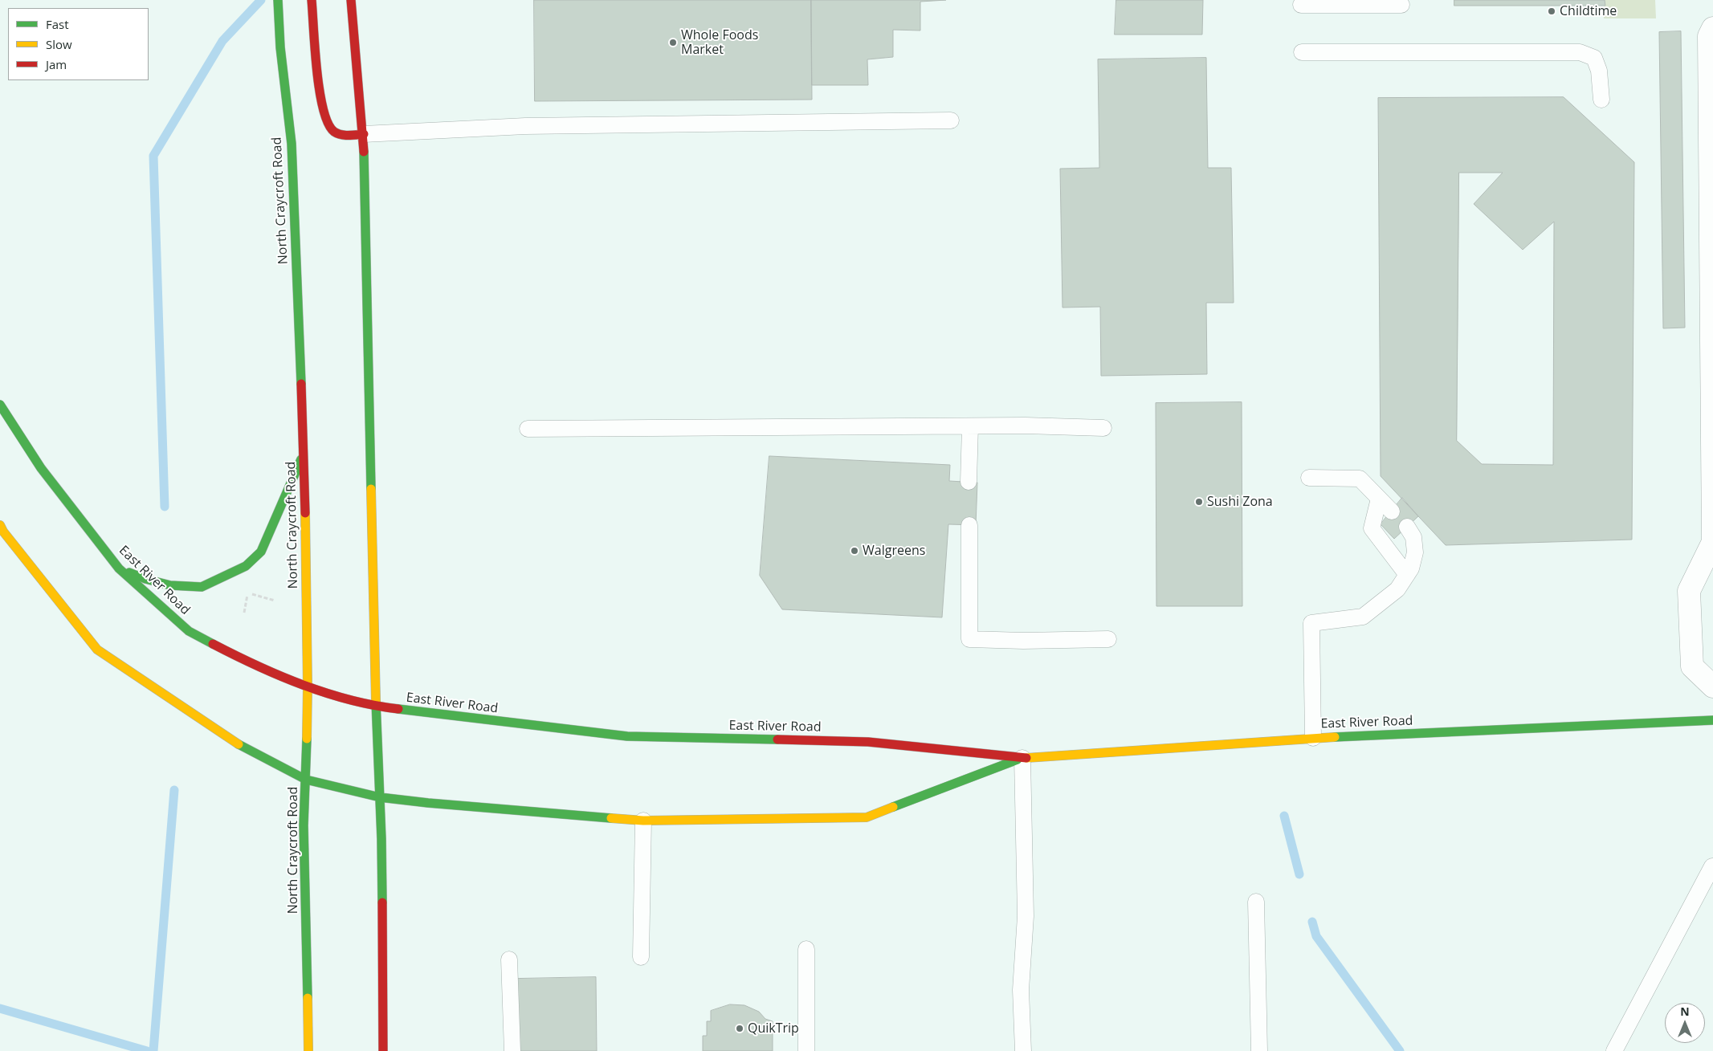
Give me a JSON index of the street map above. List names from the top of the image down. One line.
{"streets":{"street":["North Craycroft Road","East River Road"]},"crossings":[["North Craycroft Road","East River Road"]],"places":["Childtime","Whole Foods Market","Sushi Zona","Walgreens","QuikTrip"],"legend":["Fast","Slow","Jam"],"north":"top"}
